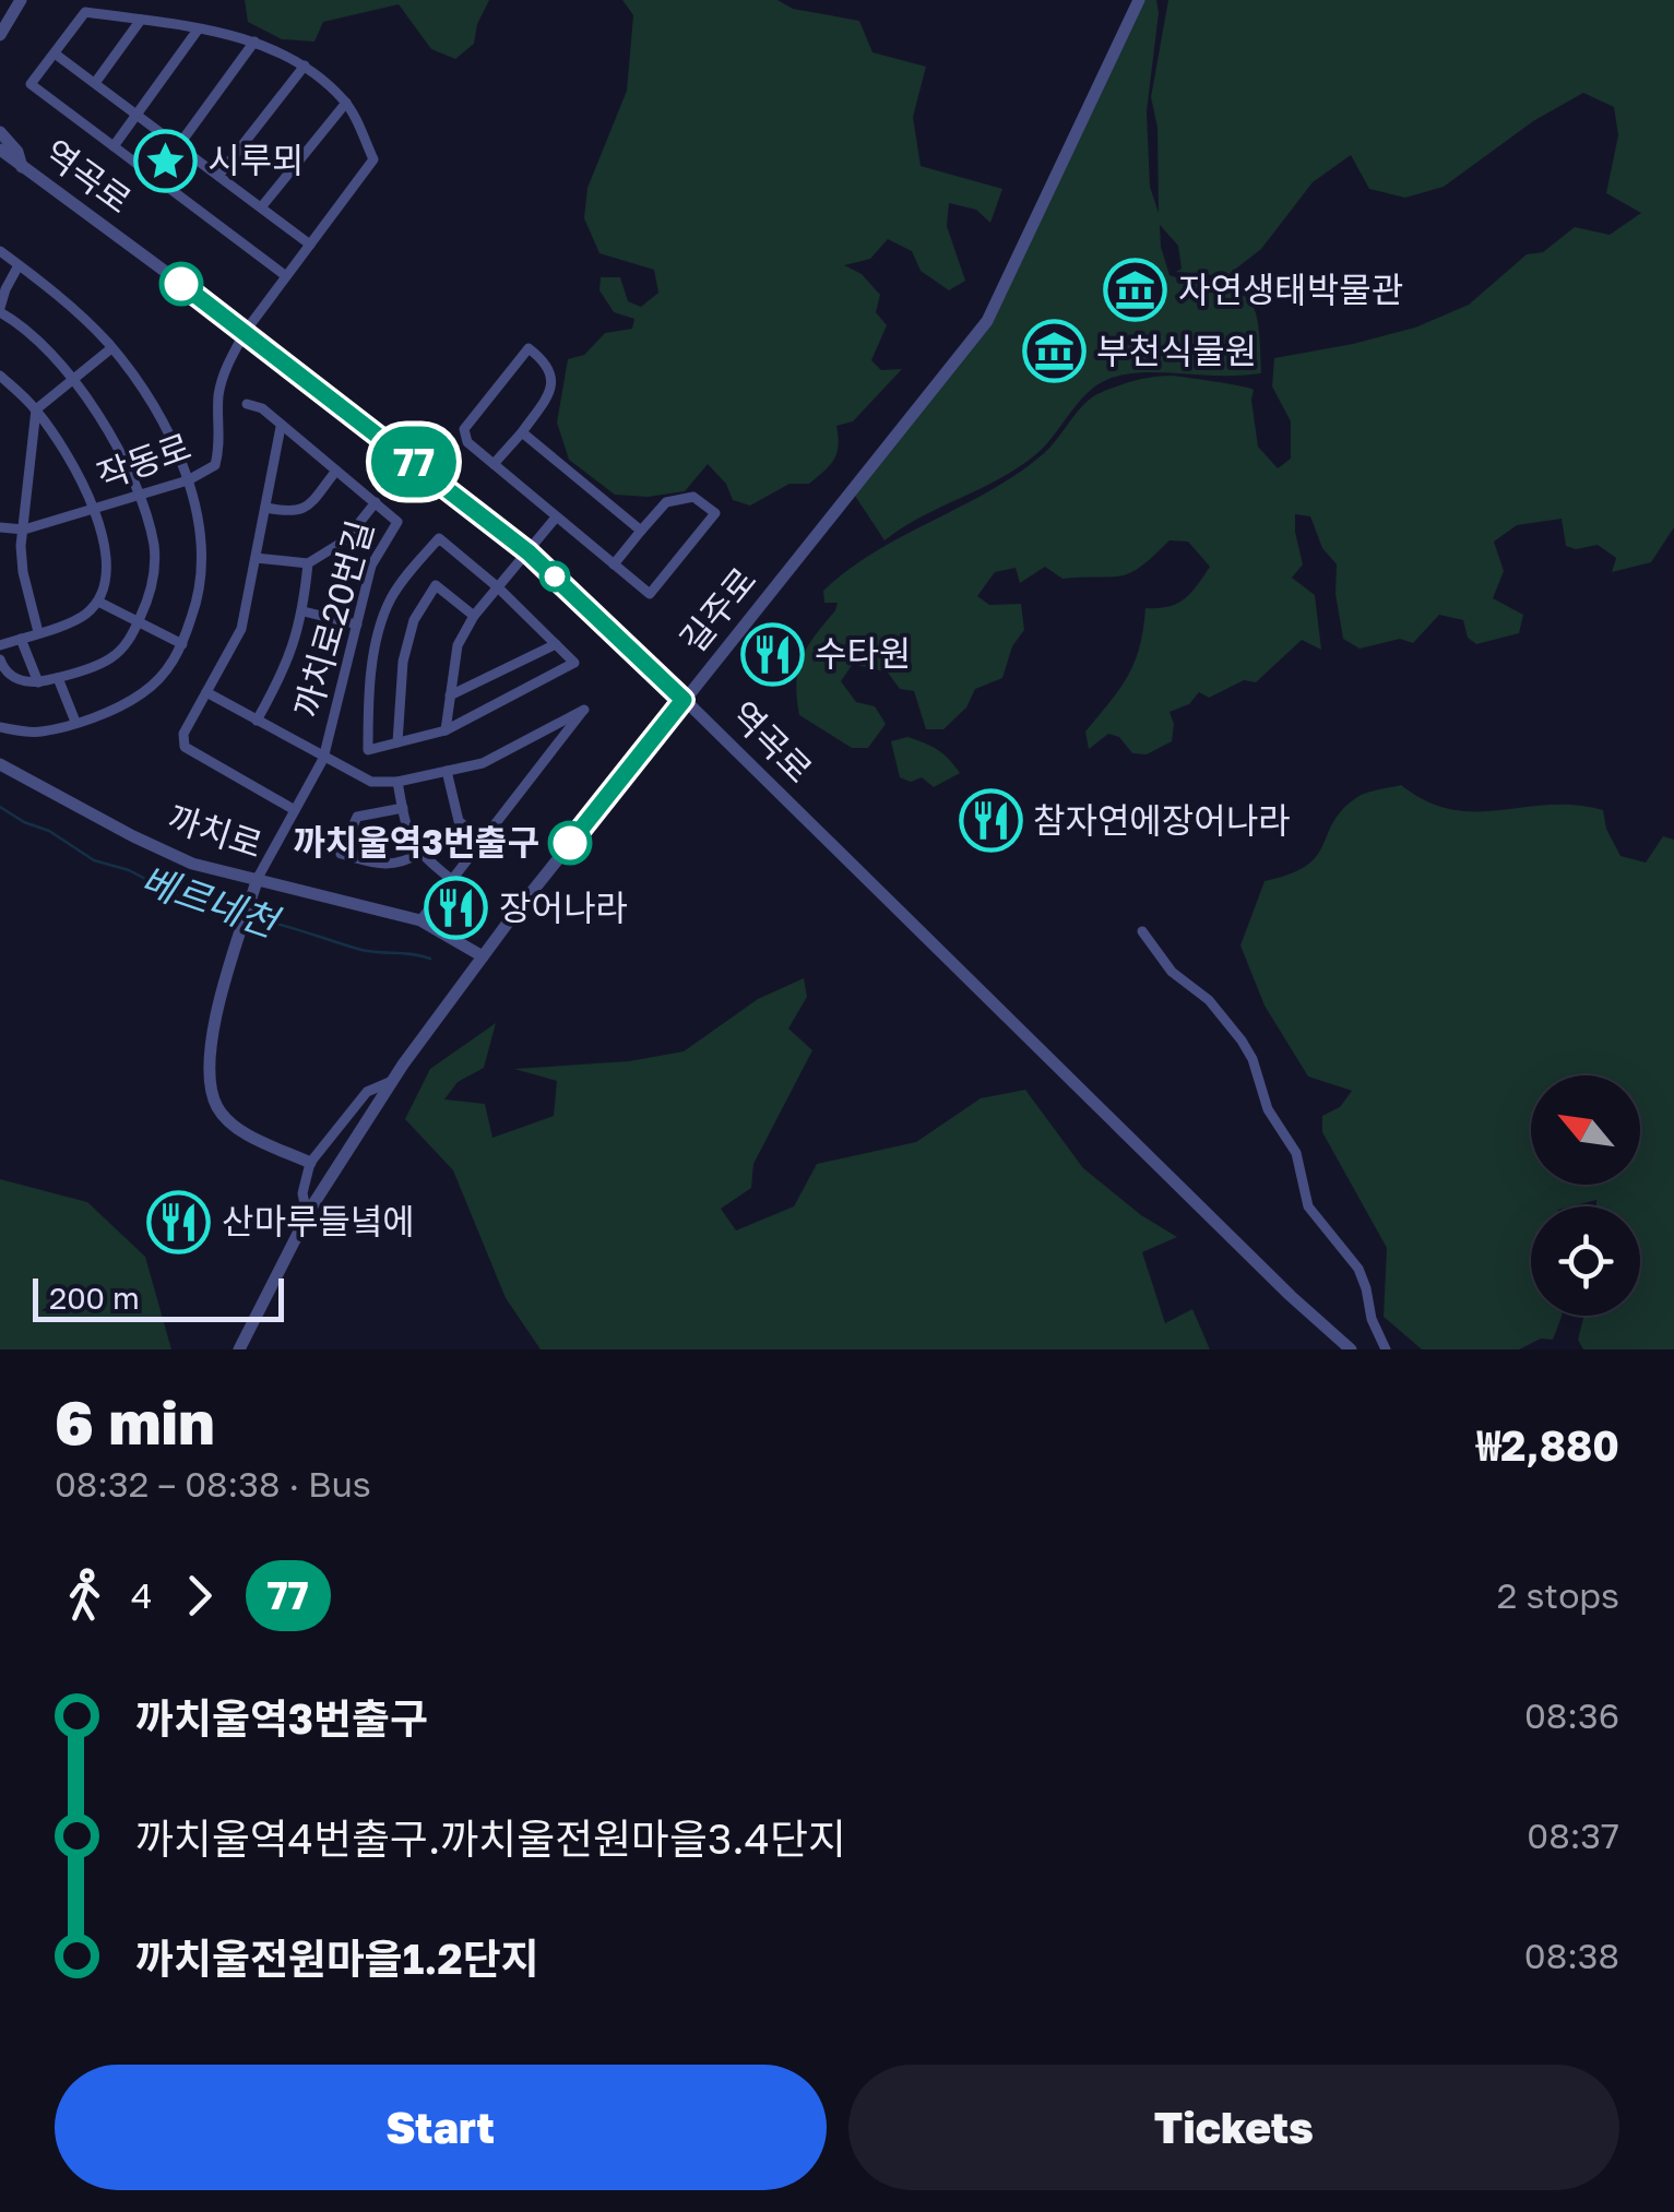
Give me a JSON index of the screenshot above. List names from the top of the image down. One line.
{"streets":{"street":["역곡로","작동로","길주로","까치로20번길","까치로"]},"crossings":[["역곡로","작동로"],["역곡로","길주로"],["길주로","까치로"],["까치로20번길","까치로"]],"water":["베르네천"],"places":{"place":["시루뫼"],"museum":["자연생태박물관","부천식물원"],"restaurant":["수타원","참자연에장어나라","장어나라","산마루들녘에"],"other":["까치울역3번출구"]},"lines":["bus line 77"],"scale_bar":"200 m","north":"top left","page":{"on_map":"77","scale":"200 m","heading":["6 min","08:32 – 08:38 · Bus","₩2,880"],"legs":["4","77","2 stops"],"list":[{"name":"까치울역3번출구","value":"08:36"},{"name":"까치울역4번출구.까치울전원마을3.4단지","value":"08:37"},{"name":"까치울전원마을1.2단지","value":"08:38"}],"buttons":["Start","Tickets"]}}
